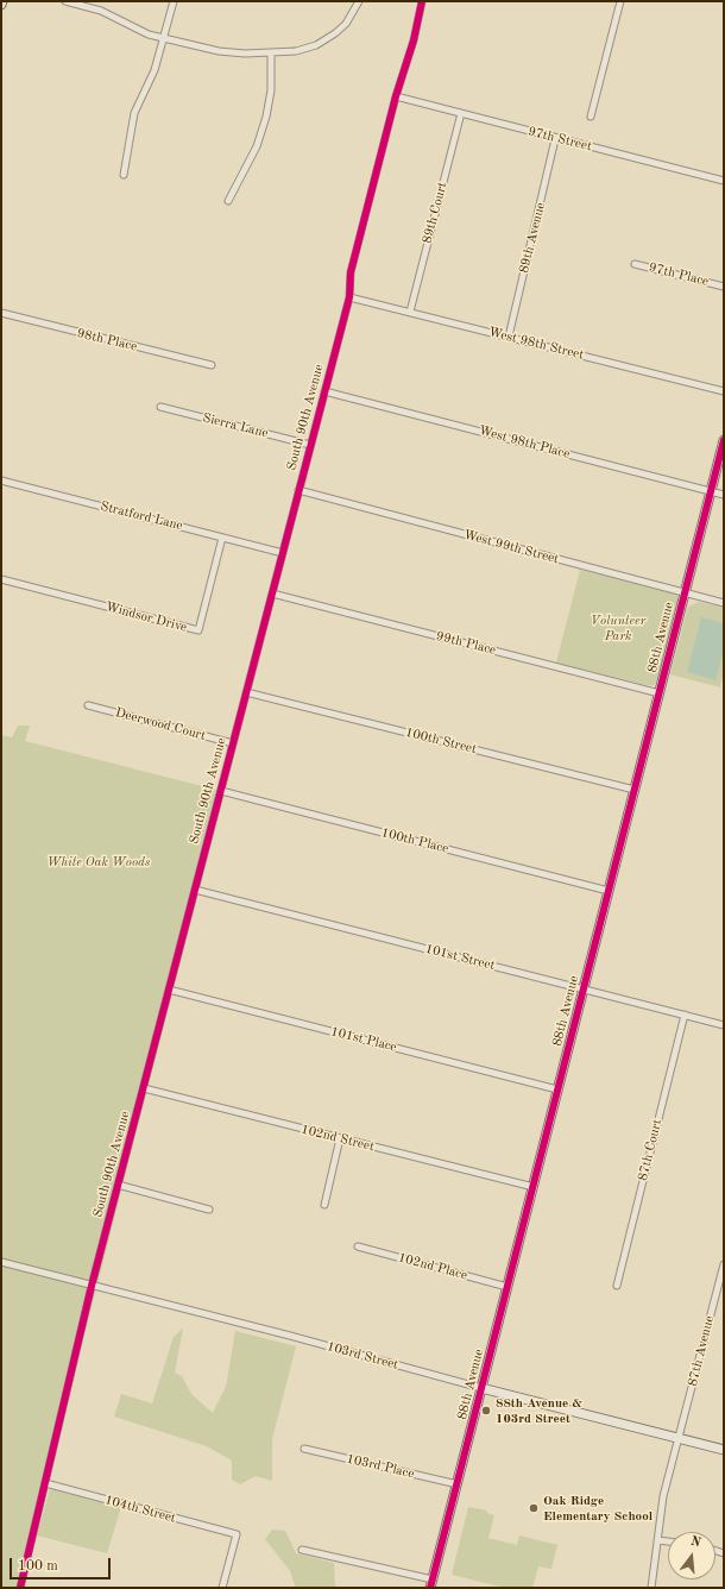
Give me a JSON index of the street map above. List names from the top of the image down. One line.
{"streets":{"street":["97th Street","89th Court","89th Avenue","97th Place","98th Place","West 98th Street","South 90th Avenue","Sierra Lane","West 98th Place","Stratford Lane","West 99th Street","Windsor Drive","88th Avenue","99th Place","Deerwood Court","100th Street","100th Place","101st Street","101st Place","102nd Street","87th Court","102nd Place","87th Avenue","103rd Street","103rd Place","104th Street"]},"crossings":[["97th Street","89th Court"],["97th Street","89th Avenue"],["97th Street","South 90th Avenue"],["89th Court","West 98th Street"],["89th Avenue","West 98th Street"],["West 98th Street","South 90th Avenue"],["South 90th Avenue","Sierra Lane"],["South 90th Avenue","West 98th Place"],["South 90th Avenue","Stratford Lane"],["South 90th Avenue","West 99th Street"],["South 90th Avenue","99th Place"],["South 90th Avenue","Deerwood Court"],["South 90th Avenue","100th Street"],["South 90th Avenue","100th Place"],["South 90th Avenue","101st Street"],["South 90th Avenue","101st Place"],["South 90th Avenue","102nd Street"],["South 90th Avenue","103rd Street"],["South 90th Avenue","104th Street"],["West 98th Place","88th Avenue"],["Stratford Lane","Windsor Drive"],["West 99th Street","88th Avenue"],["88th Avenue","99th Place"],["88th Avenue","100th Street"],["88th Avenue","100th Place"],["88th Avenue","101st Street"],["88th Avenue","101st Place"],["88th Avenue","102nd Street"],["88th Avenue","102nd Place"],["88th Avenue","103rd Street"],["88th Avenue","103rd Place"],["101st Street","87th Court"],["87th Avenue","103rd Street"]],"parks":["Volunteer Park","White Oak Woods"],"places":["88th Avenue & 103rd Street","Oak Ridge Elementary School"],"scale_bar":"100 m","north":"top"}
